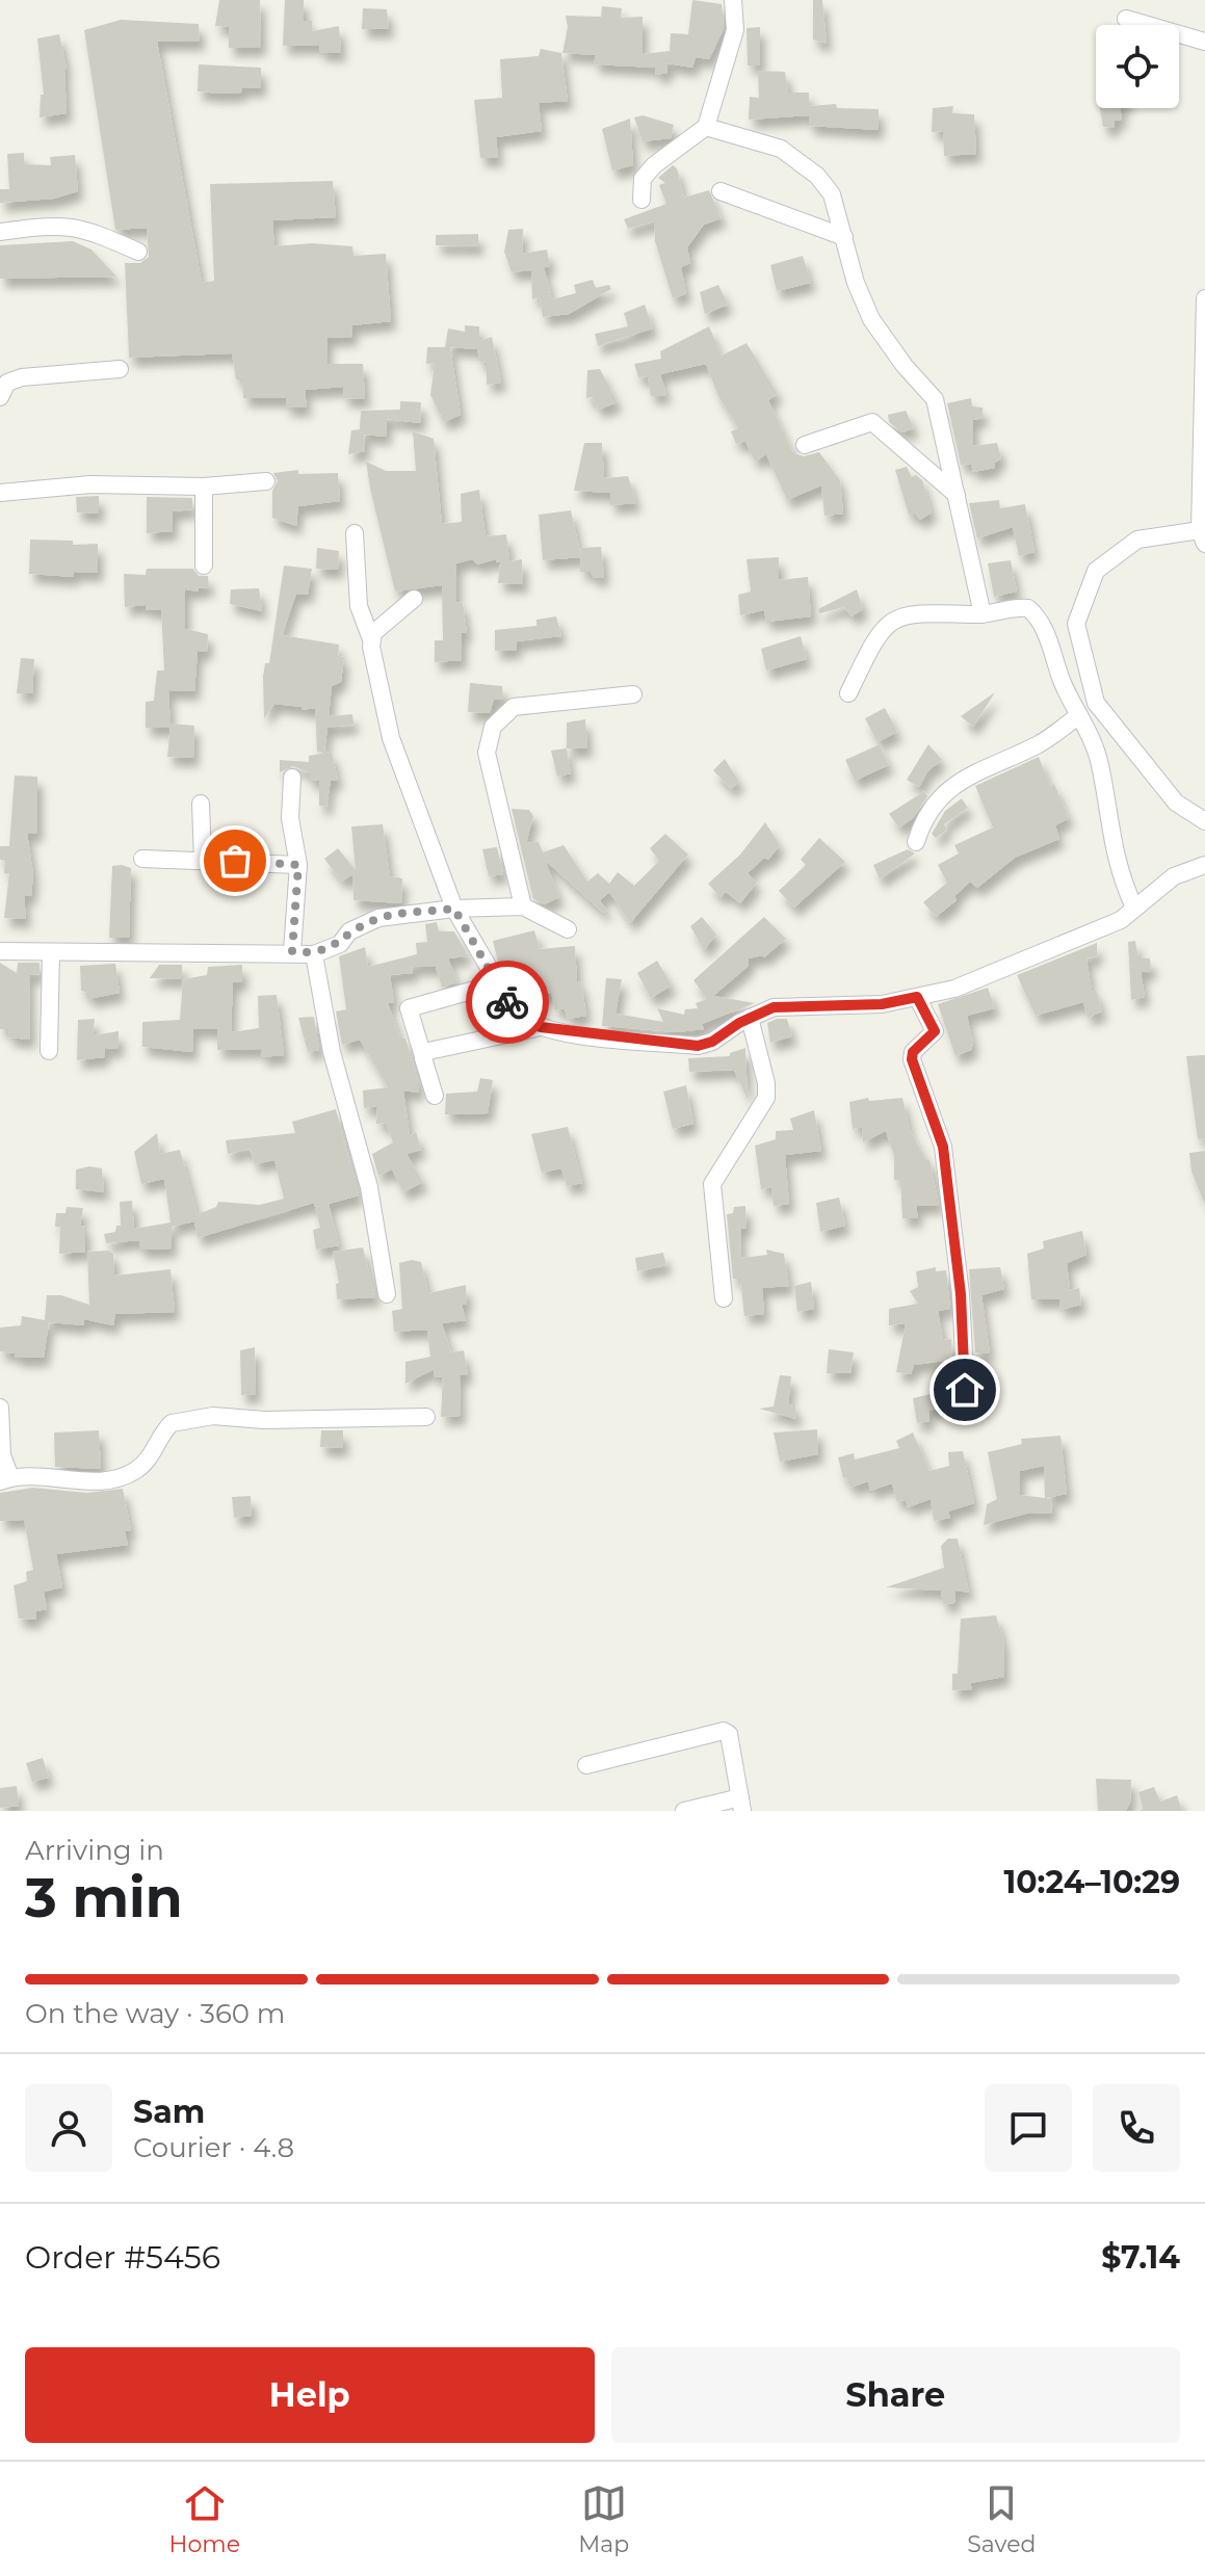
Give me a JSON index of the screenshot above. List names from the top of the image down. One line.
{"page":{"heading":["3 min","Arriving in","10:24–10:29"],"panel":["Sam","Courier · 4.8","Order #5456","$7.14"],"bar":"On the way · 360 m","buttons":["Help","Share"],"tabs":["Home","Map","Saved"]}}
